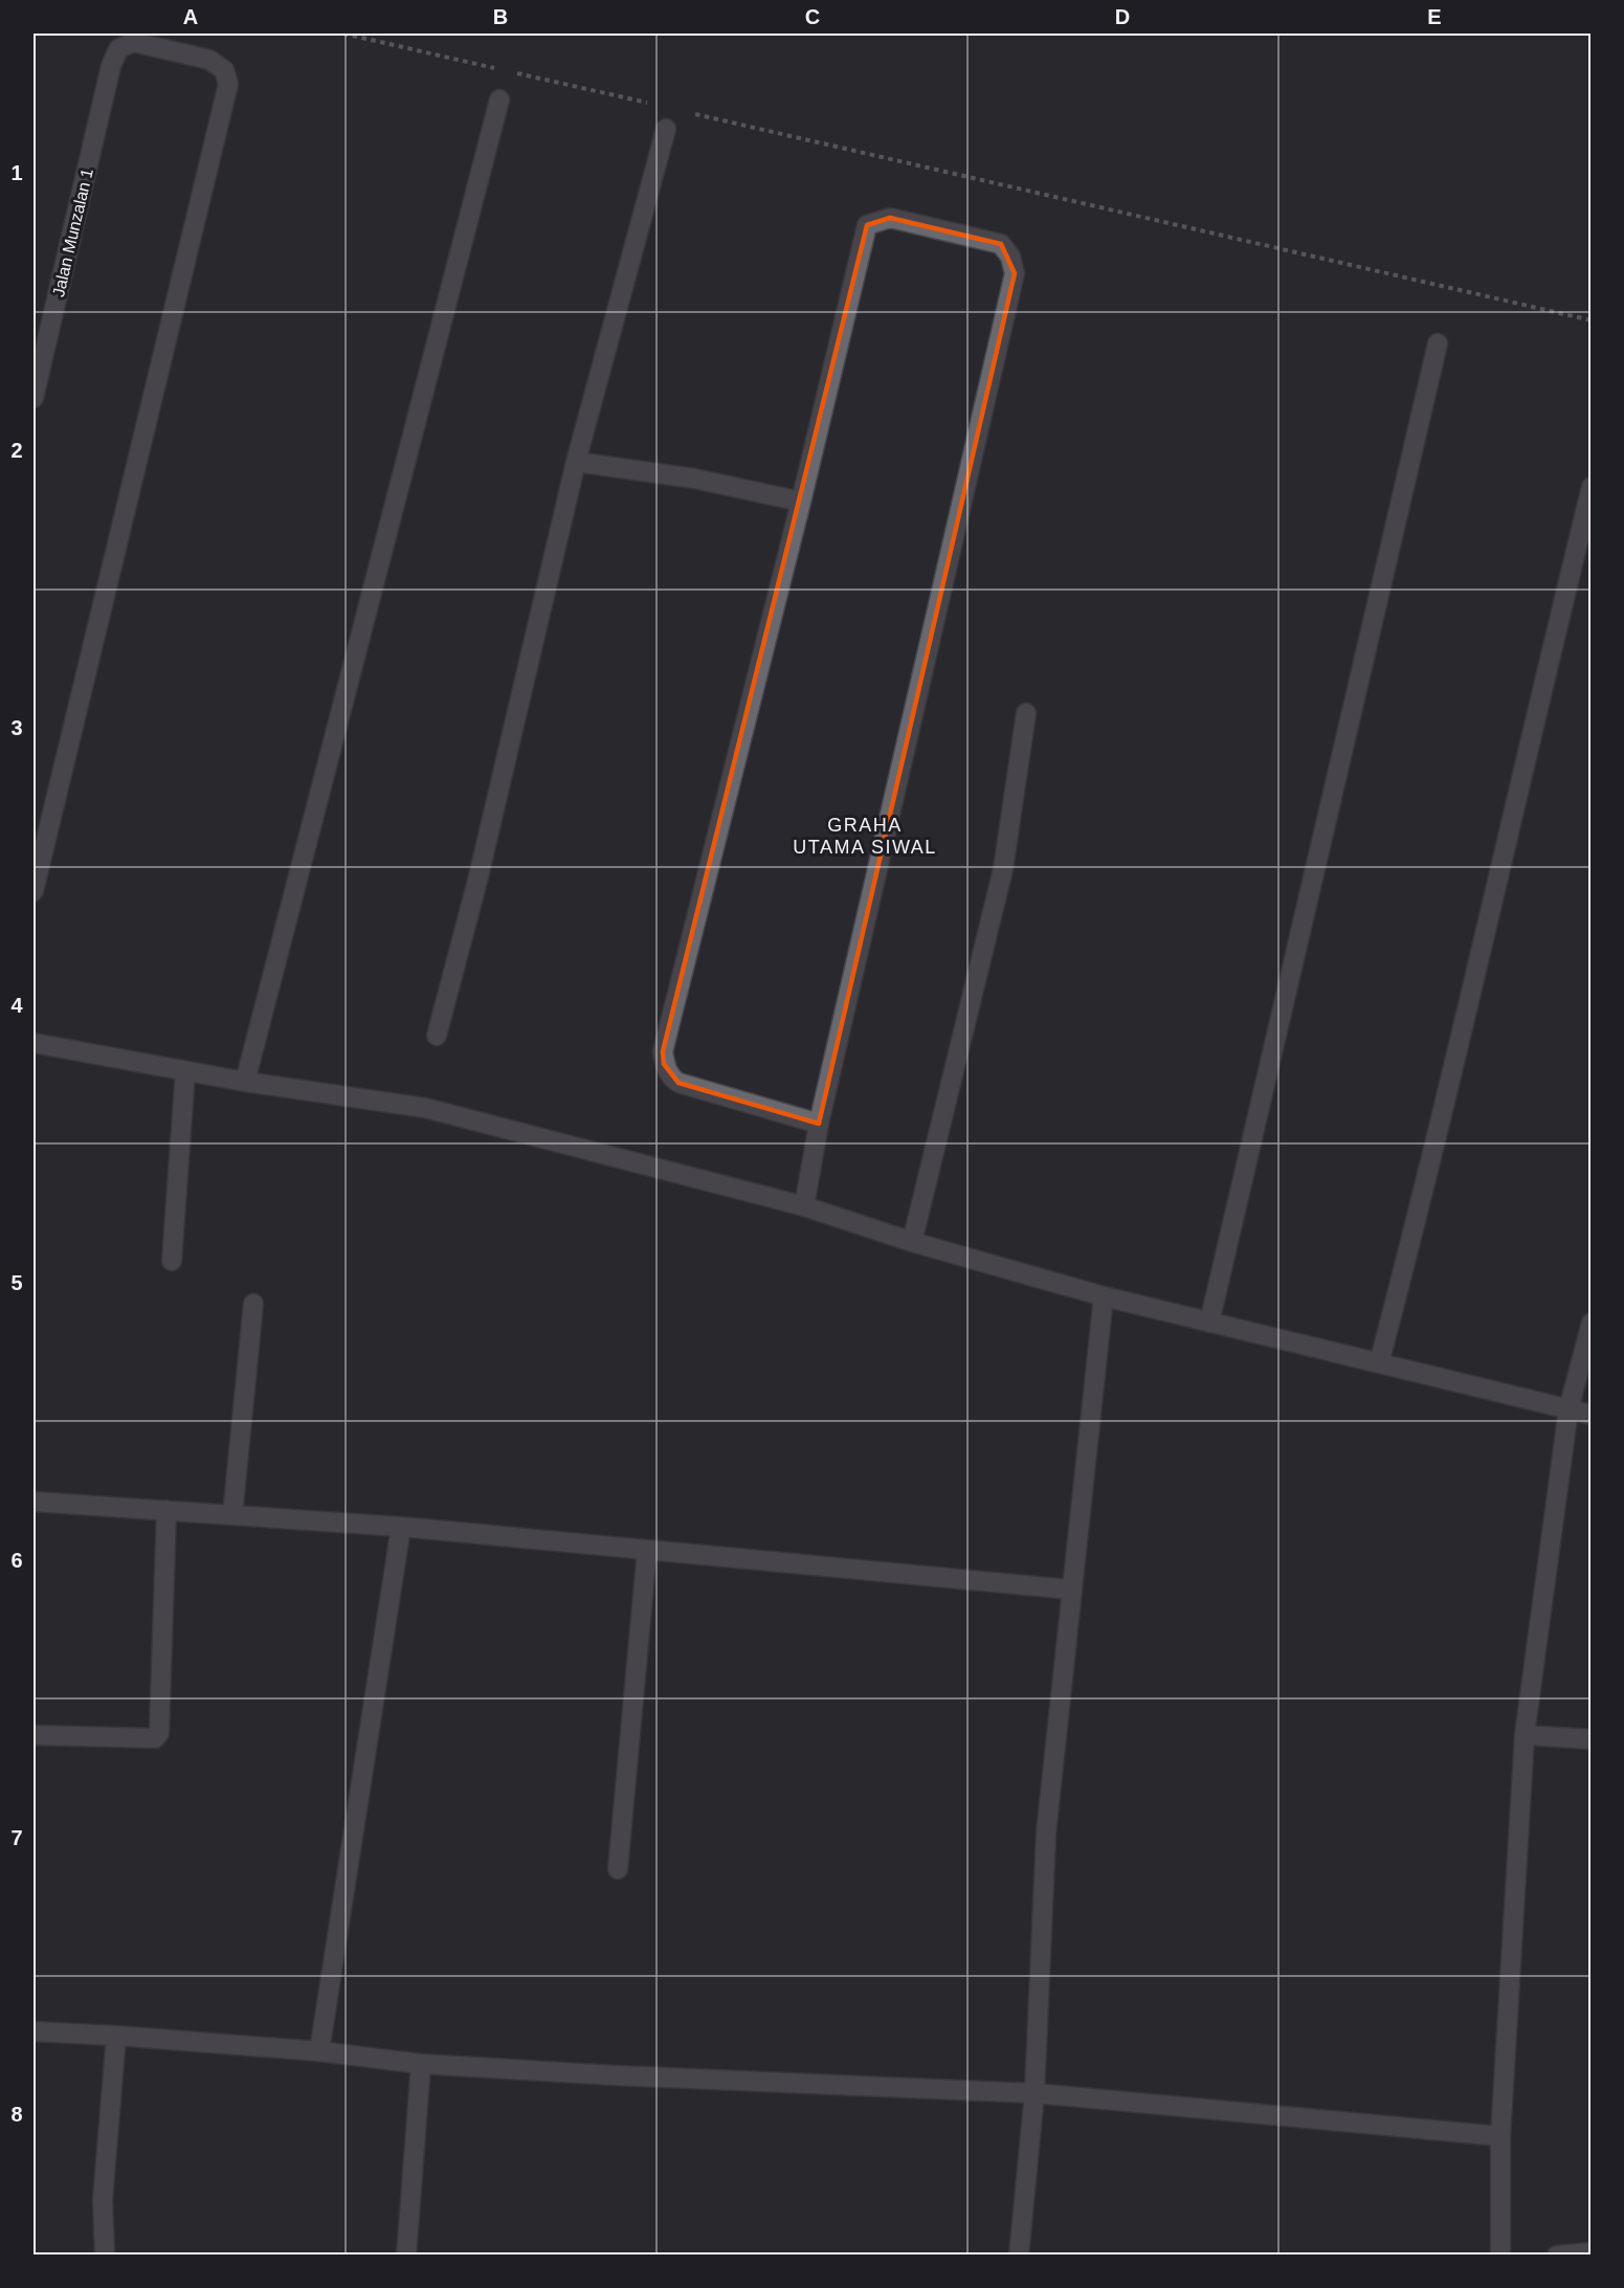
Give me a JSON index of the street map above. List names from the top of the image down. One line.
{"streets":{"street":["Jalan Munzalan 1"]},"districts":["GRAHA UTAMA SIWAL"],"grid":{"columns":["A","B","C","D","E"],"rows":["1","2","3","4","5","6","7","8"]}}
